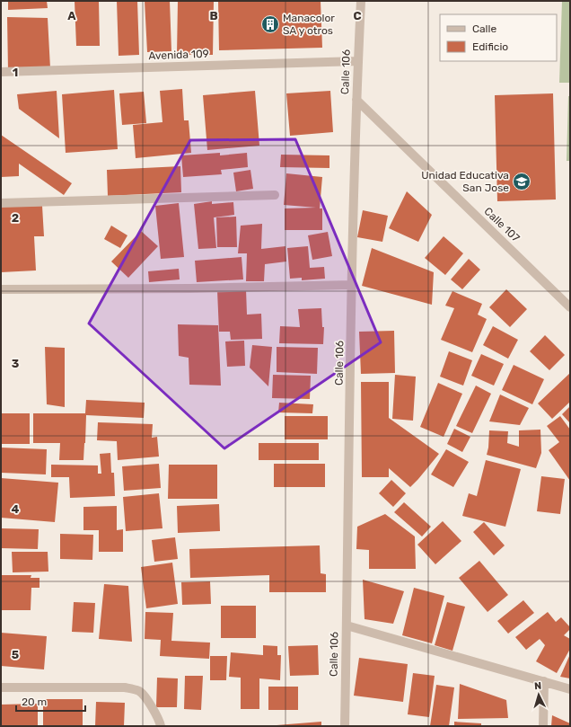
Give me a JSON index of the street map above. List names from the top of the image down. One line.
{"streets":{"street":["Avenida 109","Calle 106","Calle 107"]},"crossings":[["Avenida 109","Calle 106"],["Calle 106","Calle 107"]],"places":{"building":["Manacolor SA y otros"],"school or university":["Unidad Educativa San Jose"]},"legend":["Calle","Edificio"],"scale_bar":"20 m","north":"top","grid":{"columns":["A","B","C"],"rows":["1","2","3","4","5"]}}
